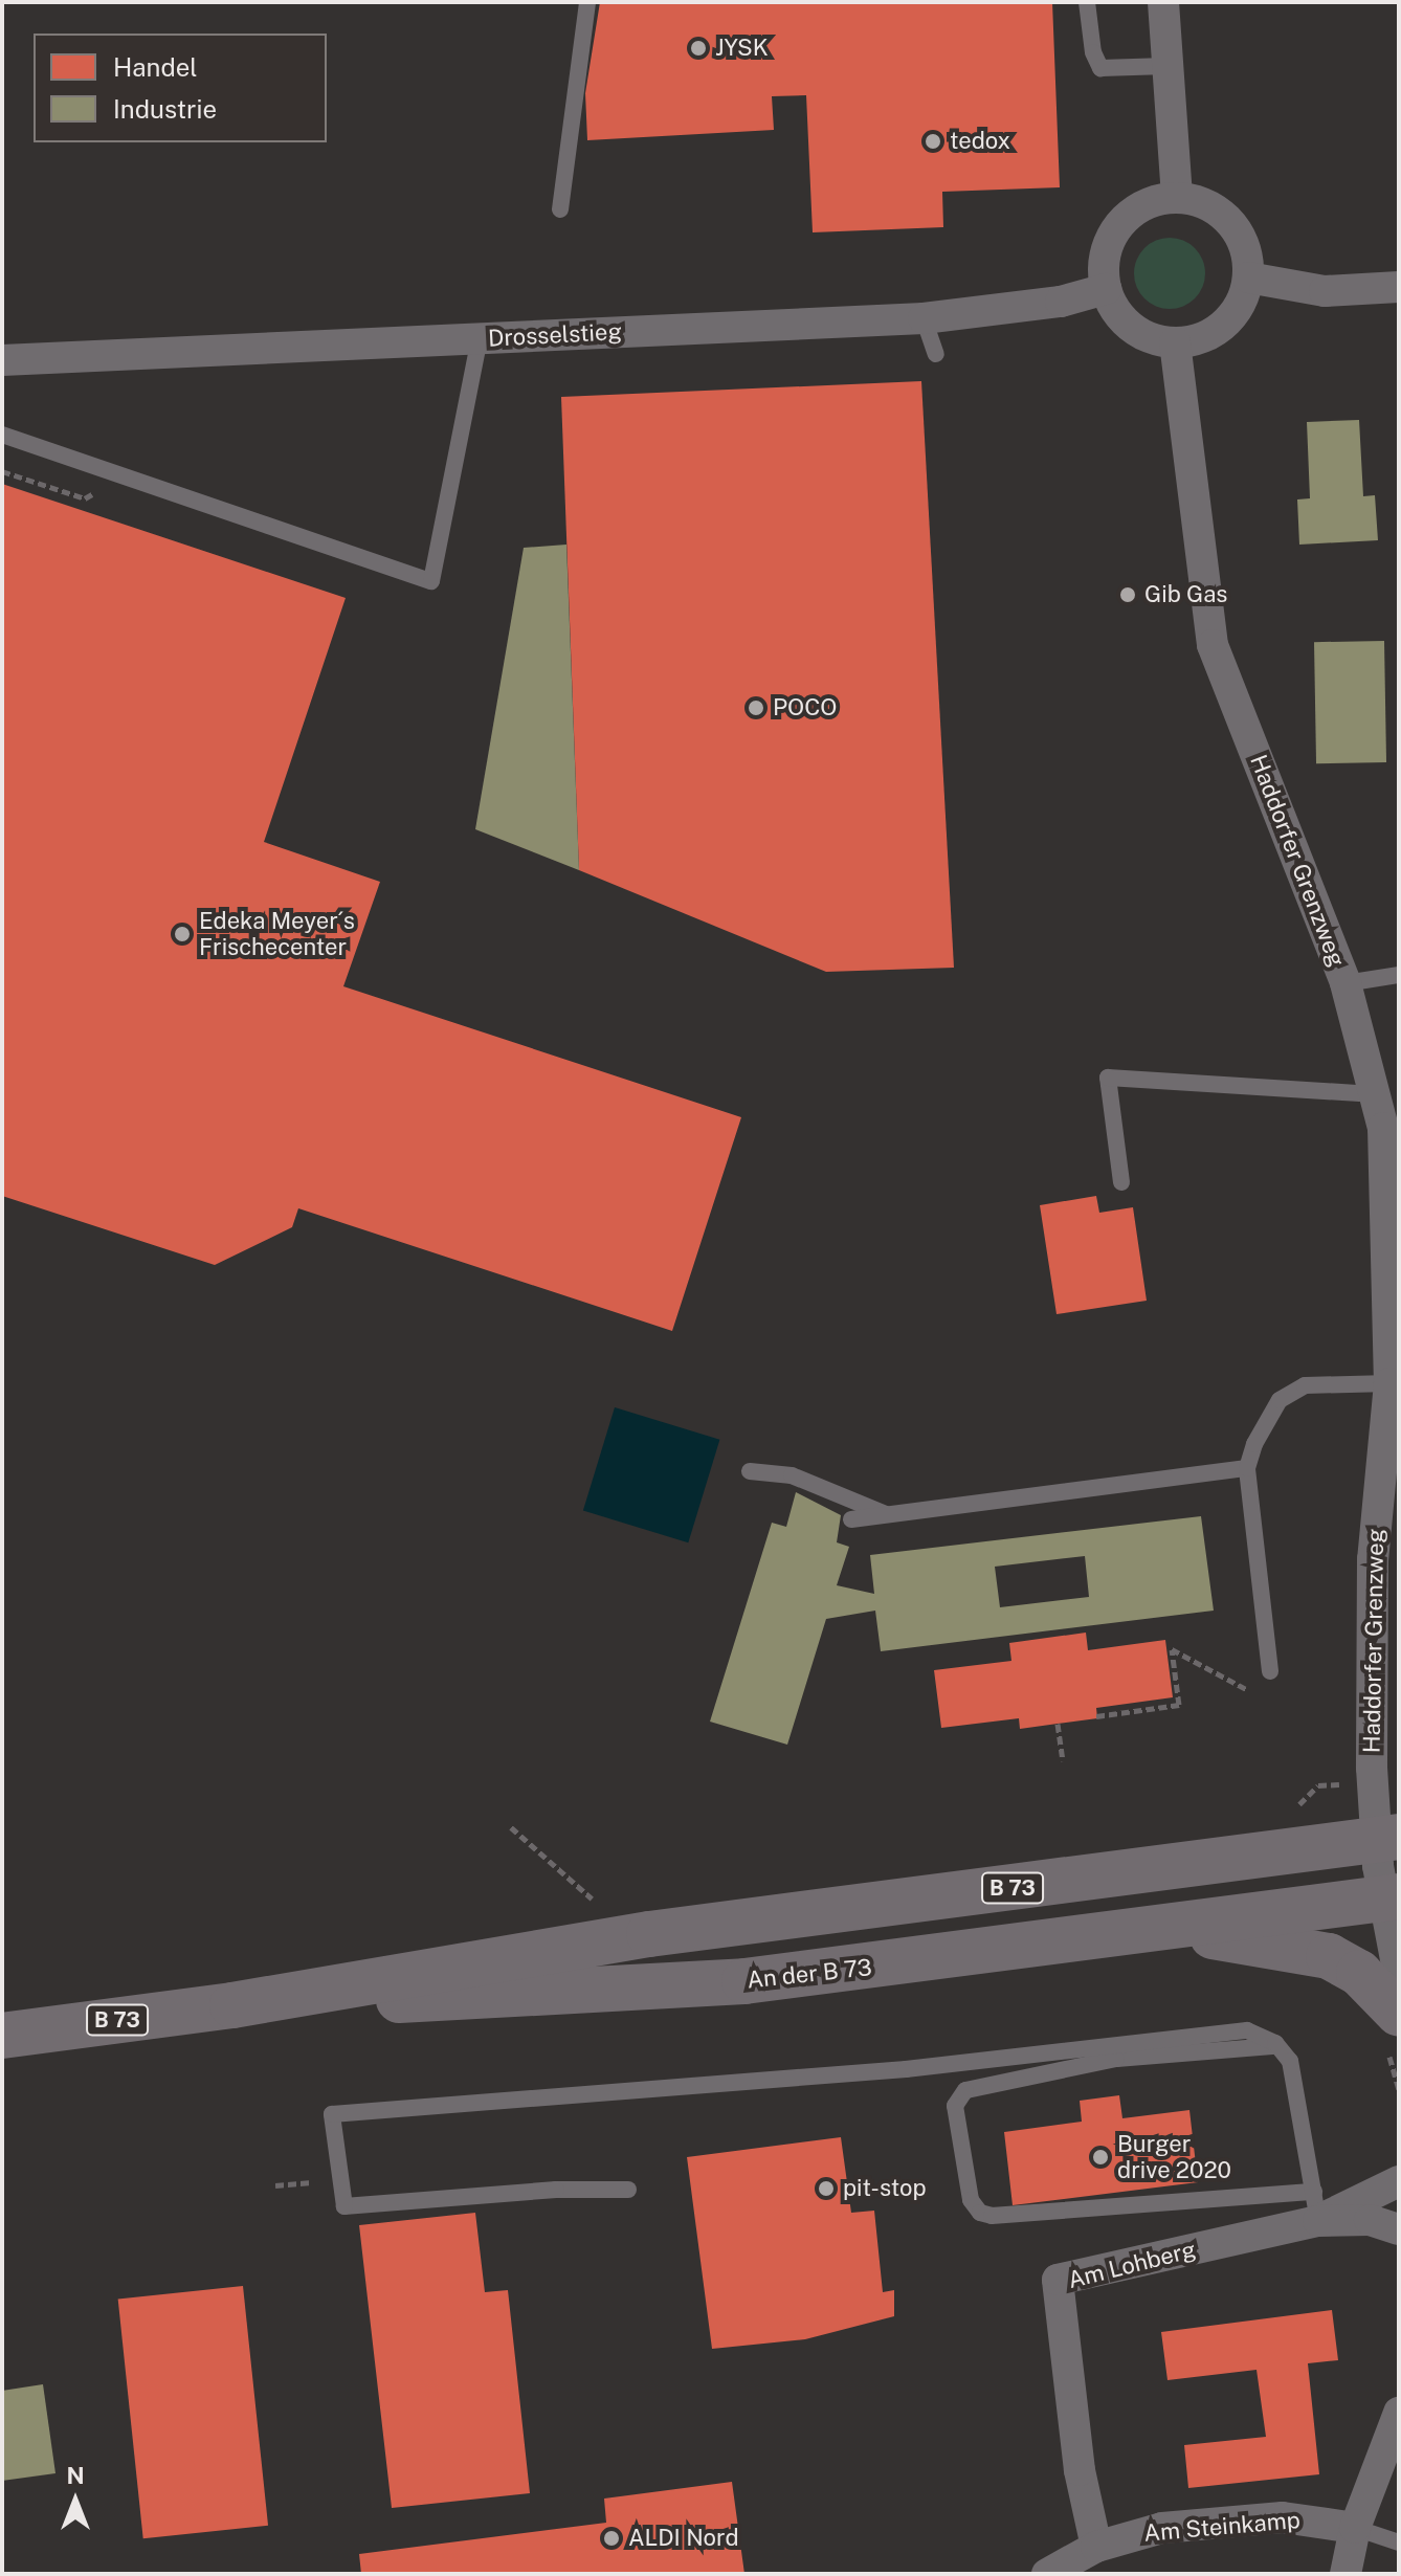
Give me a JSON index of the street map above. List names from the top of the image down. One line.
{"streets":{"main road":["B 73","An der B 73"],"street":["Drosselstieg","Haddorfer Grenzweg","Am Lohberg","Am Steinkamp"]},"crossings":[["Drosselstieg","Haddorfer Grenzweg"],["Haddorfer Grenzweg","An der B 73"],["Am Lohberg","Am Steinkamp"]],"places":["JYSK","tedox","Gib Gas","POCO","Edeka Meyer´s Frischecenter","Burger drive 2020","pit-stop","ALDI Nord"],"legend":["Handel","Industrie"],"north":"top"}
